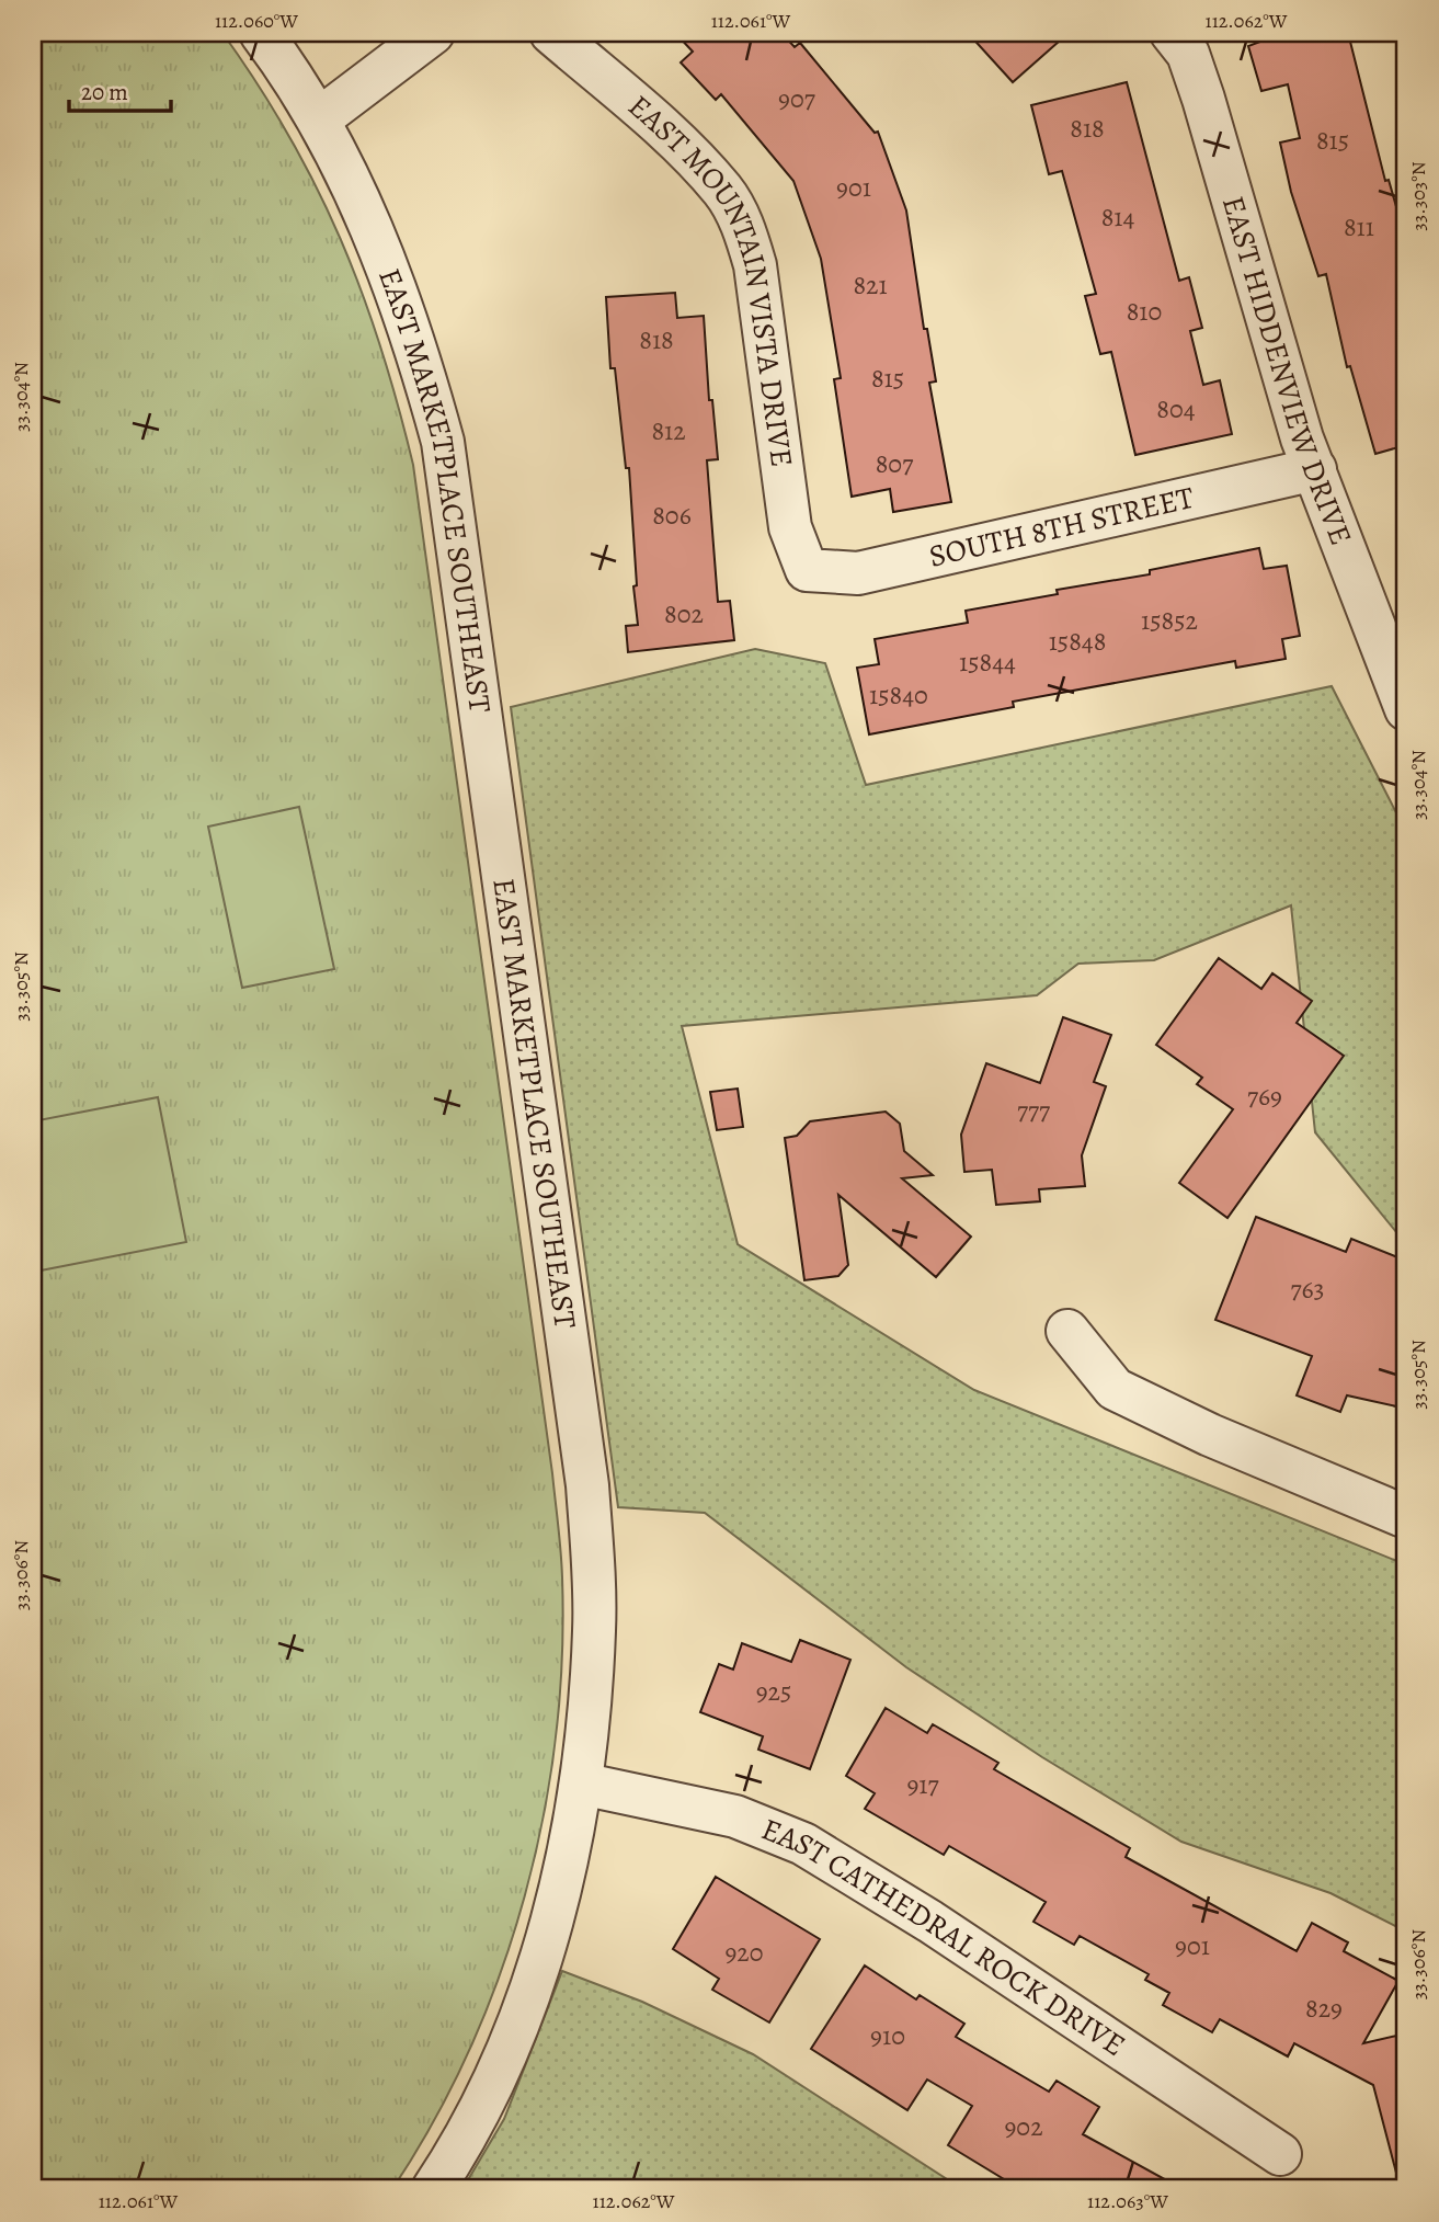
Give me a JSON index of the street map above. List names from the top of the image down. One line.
{"streets":{"street":["EAST MOUNTAIN VISTA DRIVE","EAST HIDDENVIEW DRIVE","EAST MARKETPLACE SOUTHEAST","SOUTH 8TH STREET","EAST CATHEDRAL ROCK DRIVE"]},"crossings":[["EAST MOUNTAIN VISTA DRIVE","SOUTH 8TH STREET"],["EAST HIDDENVIEW DRIVE","SOUTH 8TH STREET"],["EAST MARKETPLACE SOUTHEAST","EAST CATHEDRAL ROCK DRIVE"]],"house_numbers":["907","818","815","901","814","811","821","810","818","815","804","812","807","806","802","15852","15848","15844","15840","769","777","763","925","917","901","920","829","910","902"],"scale_bar":"20 m","coordinates":["112.060°W","112.061°W","112.062°W","33.303°N","33.304°N","33.305°N","33.306°N","112.063°W"]}
